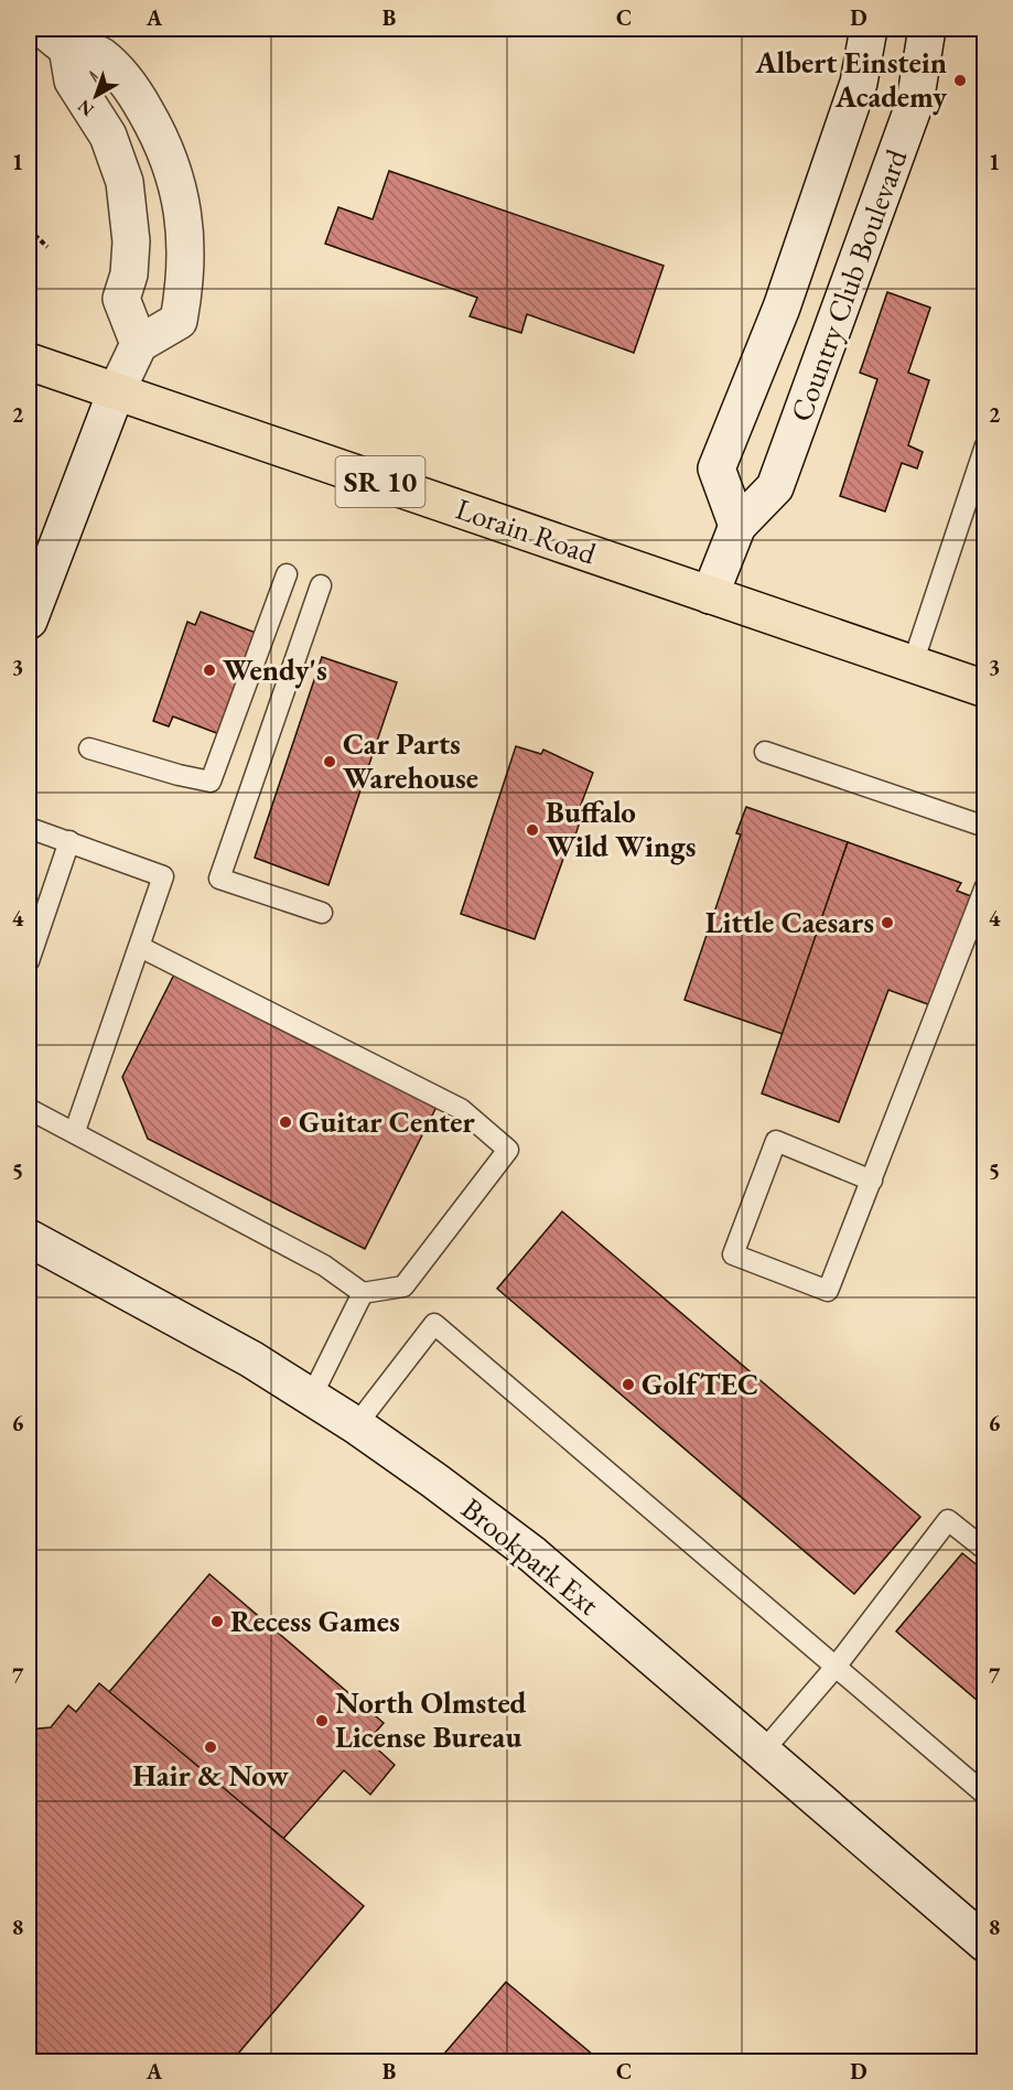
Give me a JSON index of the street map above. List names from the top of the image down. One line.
{"streets":{"main road":["SR 10","Lorain Road"],"street":["Country Club Boulevard","Brookpark Ext"]},"crossings":[["Country Club Boulevard","Lorain Road"]],"places":["Albert Einstein Academy","Wendy's","Car Parts Warehouse","Buffalo Wild Wings","Little Caesars","Guitar Center","GolfTEC","Recess Games","North Olmsted License Bureau","Hair & Now"],"north":"bottom left","grid":{"columns":["A","B","C","D"],"rows":["1","2","3","4","5","6","7","8"]}}
